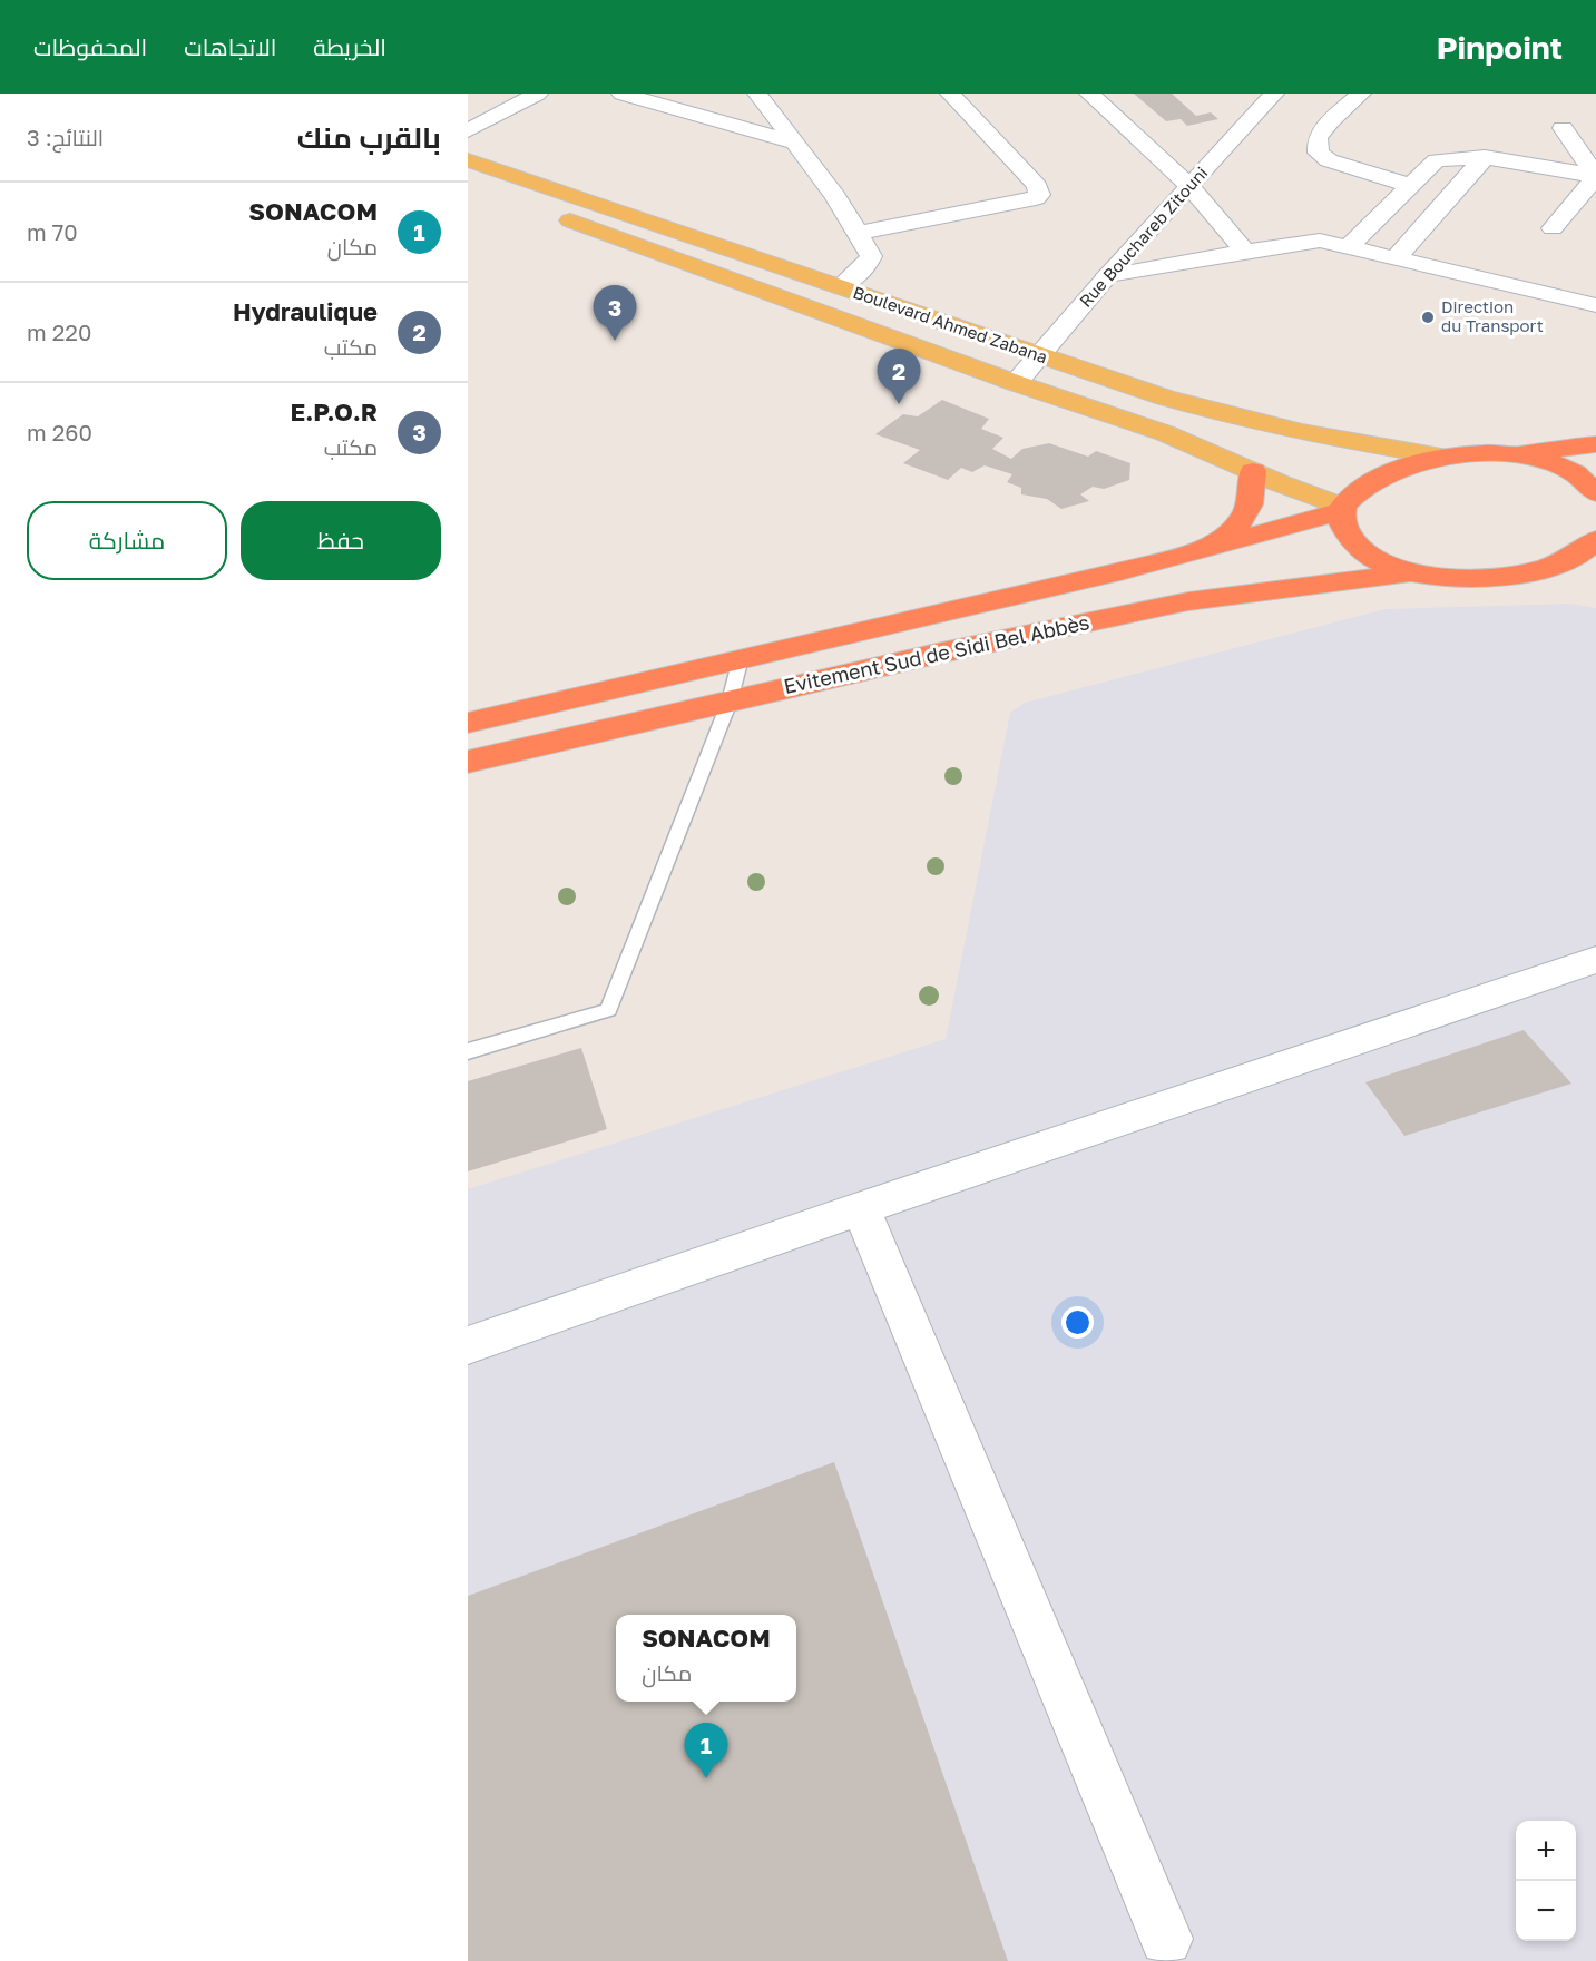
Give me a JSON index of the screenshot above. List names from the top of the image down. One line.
{"streets":{"highway":["Evitement Sud de Sidi Bel Abbès"],"main road":["Boulevard Ahmed Zabana"],"street":["Rue Bouchareb Zitouni"]},"crossings":[["Rue Bouchareb Zitouni","Boulevard Ahmed Zabana"],["Boulevard Ahmed Zabana","Evitement Sud de Sidi Bel Abbès"]],"places":["Direction du Transport"],"page":{"header":"Pinpoint","nav":["الخريطة","الاتجاهات","المحفوظات"],"heading":["بالقرب منك","النتائج: 3"],"list":[{"mark":"1","name":"SONACOM","note":"مكان","value":"70 m"},{"mark":"2","name":"Hydraulique","note":"مكتب","value":"220 m"},{"mark":"3","name":"E.P.O.R","note":"مكتب","value":"260 m"}],"pins":["3","2","1"],"buttons":["حفظ","مشاركة"],"popup":["SONACOM","مكان"],"map_buttons":["+","−"]}}
